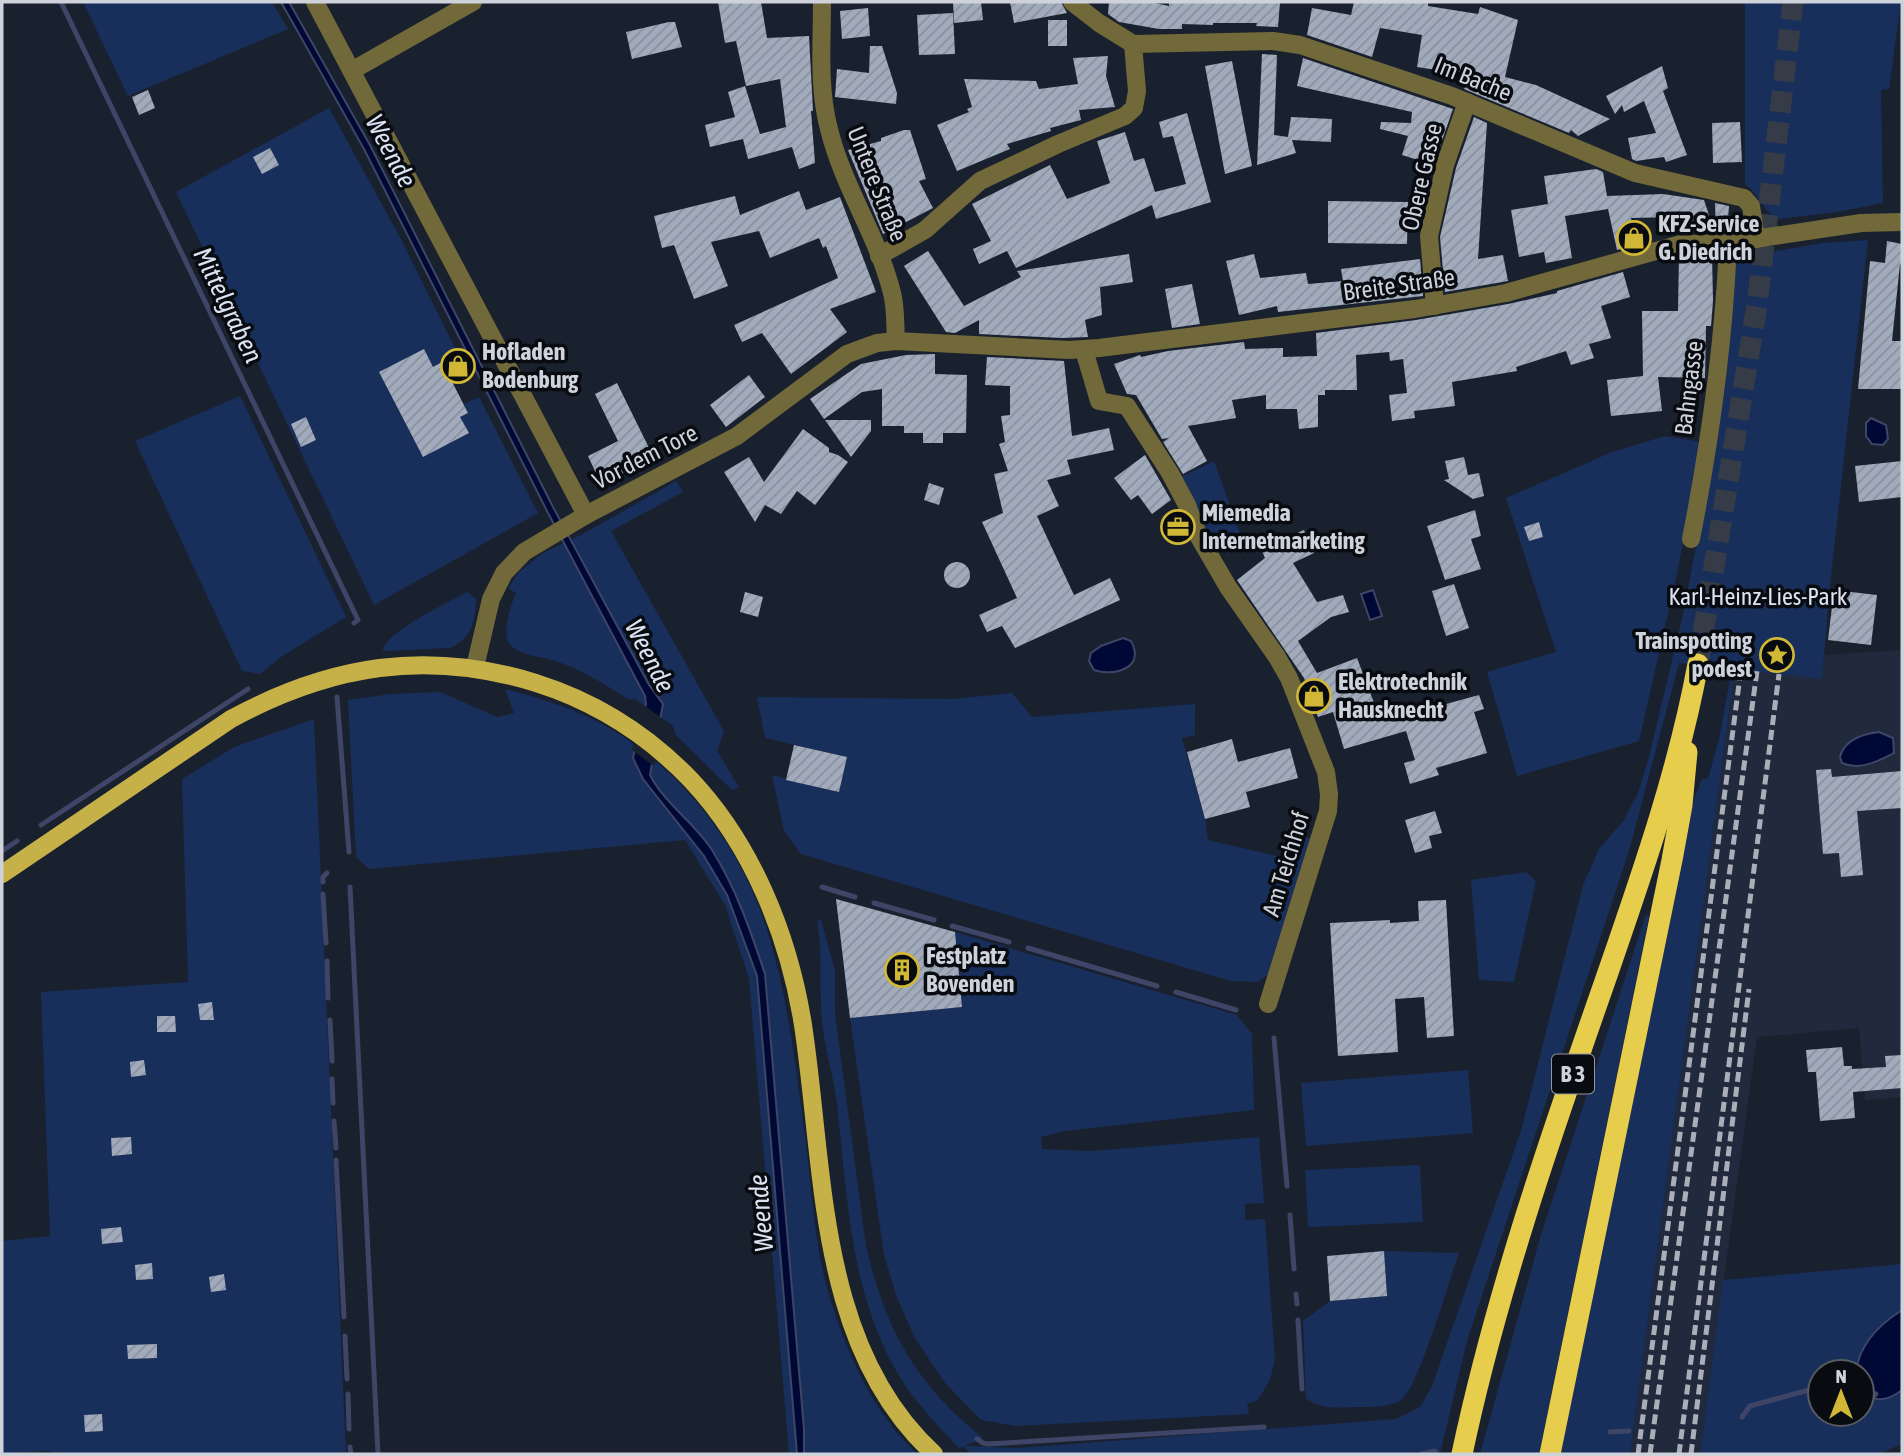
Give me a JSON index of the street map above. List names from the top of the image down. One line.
{"streets":{"highway":["B 3"],"street":["Im Bache","Obere Gasse","Untere Straße","Breite Straße","Bahngasse","Vor dem Tore","Am Teichhof"]},"crossings":[["Im Bache","Obere Gasse"],["Im Bache","Breite Straße"],["Obere Gasse","Breite Straße"],["Untere Straße","Breite Straße"],["Untere Straße","Vor dem Tore"],["Breite Straße","Bahngasse"],["Breite Straße","Vor dem Tore"],["Breite Straße","Am Teichhof"]],"water":["Weende","Mittelgraben"],"parks":["Karl-Heinz-Lies-Park"],"places":{"shop":["KFZ-Service G. Diedrich","Hofladen Bodenburg","Elektrotechnik Hausknecht"],"office":["Miemedia Internetmarketing"],"place":["Trainspotting podest"],"building":["Festplatz Bovenden"]},"north":"top"}
